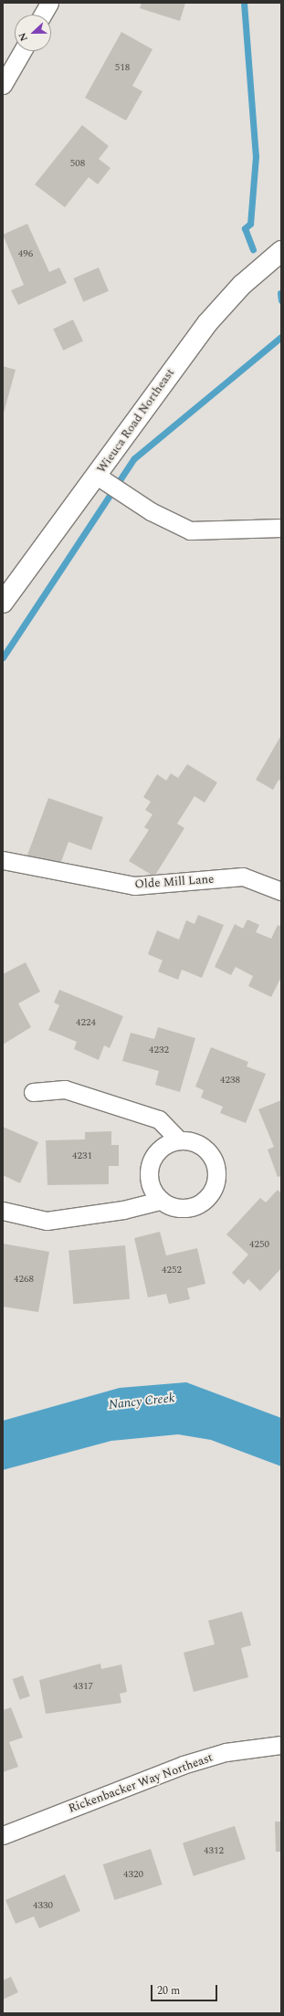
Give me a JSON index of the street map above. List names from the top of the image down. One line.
{"streets":{"street":["Wieuca Road Northeast","Olde Mill Lane","Rickenbacker Way Northeast"]},"water":["Nancy Creek"],"house_numbers":["518","508","496","4224","4232","4238","4231","4250","4252","4268","4317","4312","4320","4330"],"scale_bar":"20 m","north":"left"}
